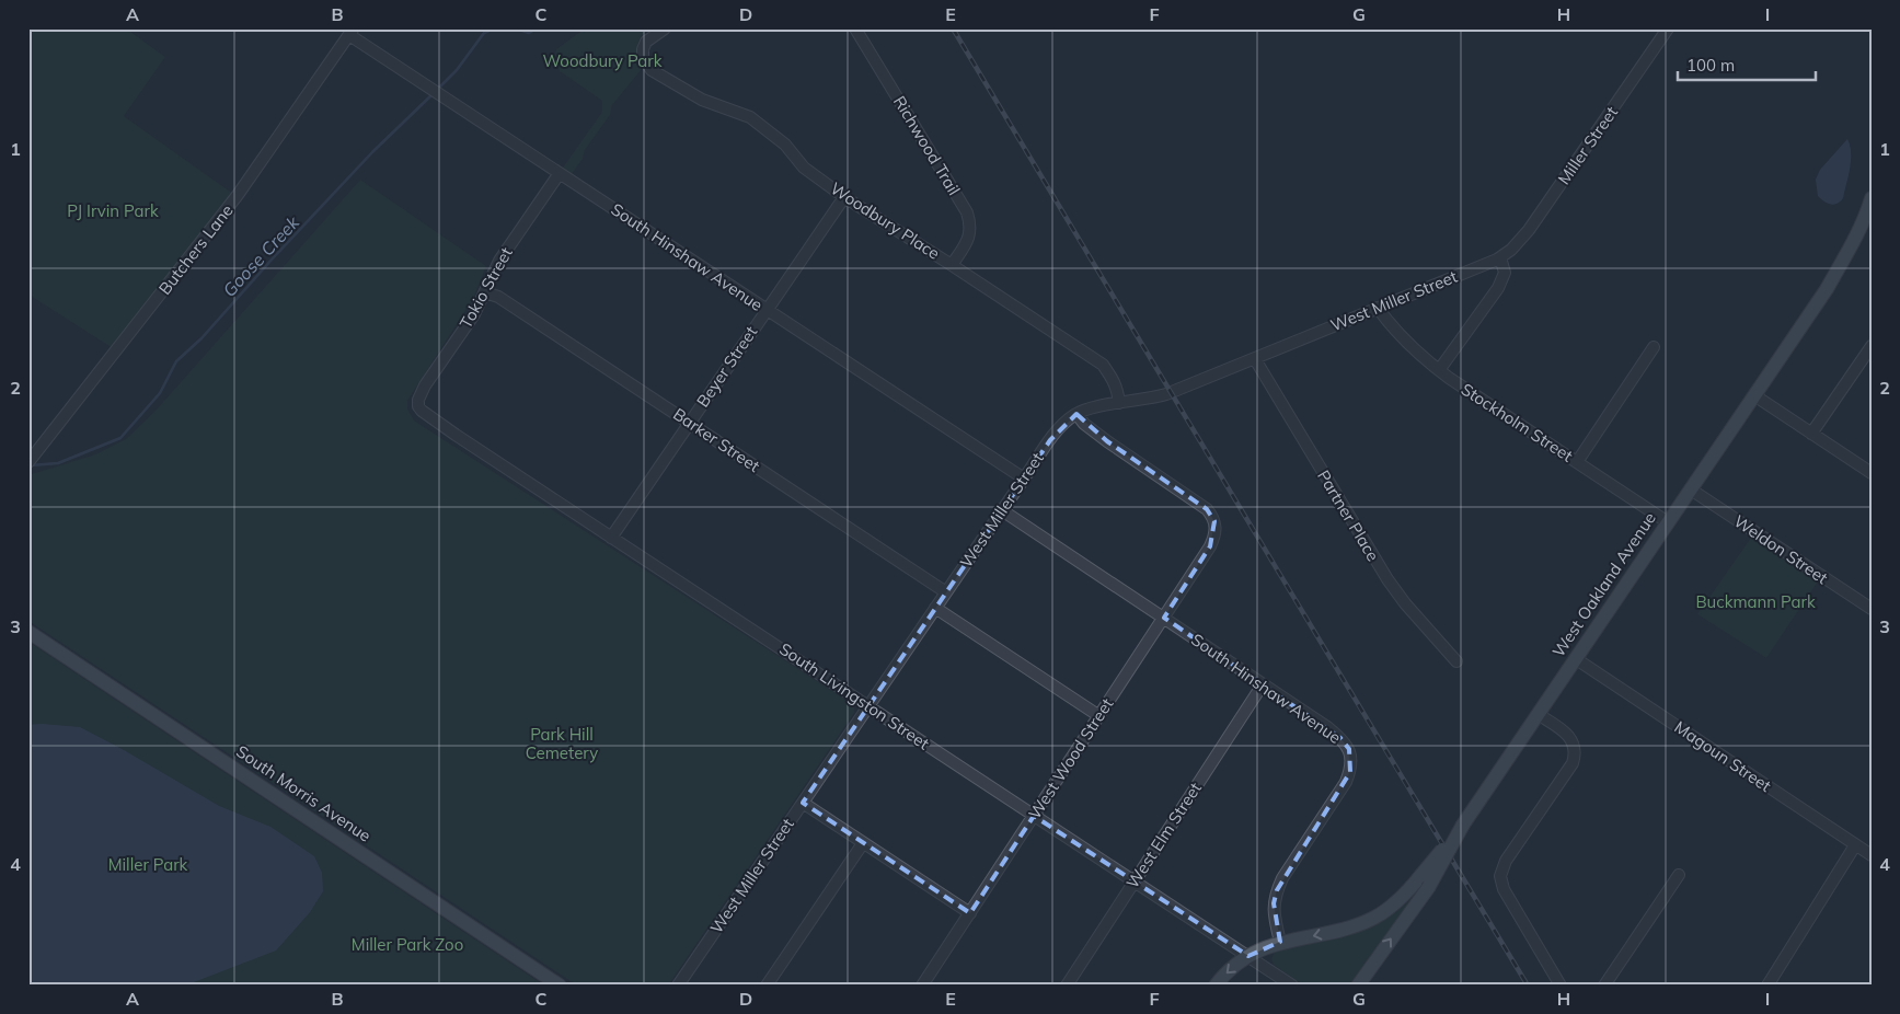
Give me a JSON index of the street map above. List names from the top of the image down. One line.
{"streets":{"main road":["West Oakland Avenue","South Morris Avenue"],"street":["Richwood Trail","Miller Street","Woodbury Place","Butchers Lane","South Hinshaw Avenue","Tokio Street","West Miller Street","Beyer Street","Stockholm Street","Barker Street","Partner Place","Weldon Street","South Livingston Street","Magoun Street","West Wood Street","West Elm Street"]},"crossings":[["Richwood Trail","Woodbury Place"],["Miller Street","West Miller Street"],["Woodbury Place","West Miller Street"],["Woodbury Place","Beyer Street"],["Butchers Lane","South Hinshaw Avenue"],["South Hinshaw Avenue","Tokio Street"],["South Hinshaw Avenue","West Miller Street"],["South Hinshaw Avenue","Beyer Street"],["South Hinshaw Avenue","West Wood Street"],["South Hinshaw Avenue","West Elm Street"],["Tokio Street","Barker Street"],["Tokio Street","South Livingston Street"],["West Miller Street","Stockholm Street"],["West Miller Street","Barker Street"],["West Miller Street","Partner Place"],["West Miller Street","South Livingston Street"],["West Miller Street","West Wood Street"],["Beyer Street","Barker Street"],["Beyer Street","South Livingston Street"],["Stockholm Street","West Oakland Avenue"],["Weldon Street","West Oakland Avenue"],["West Oakland Avenue","Magoun Street"],["South Livingston Street","West Wood Street"],["South Livingston Street","West Elm Street"]],"water":["Goose Creek"],"parks":["Woodbury Park","PJ Irvin Park","Buckmann Park","Park Hill Cemetery","Miller Park","Miller Park Zoo"],"scale_bar":"100 m","grid":{"columns":["A","B","C","D","E","F","G","H","I"],"rows":["1","2","3","4"]}}
